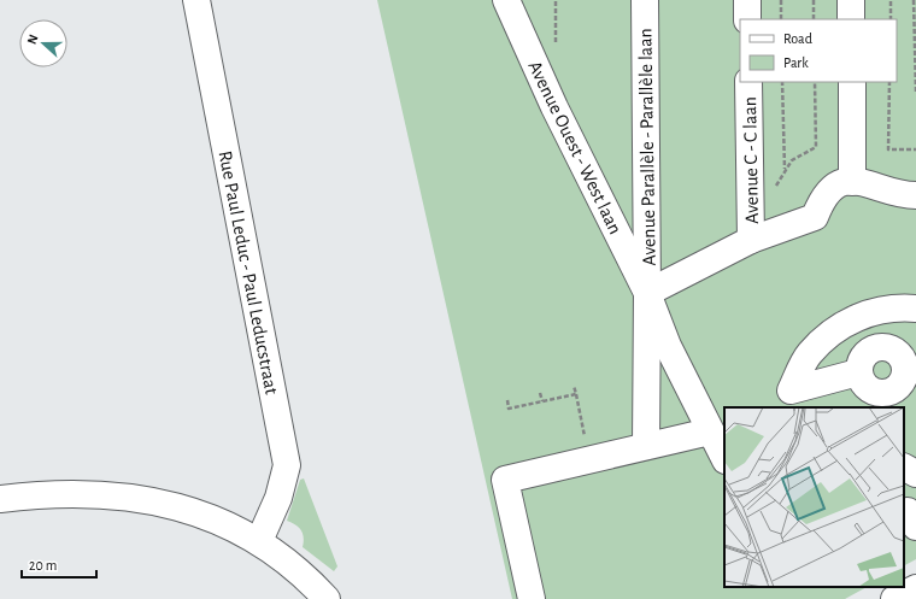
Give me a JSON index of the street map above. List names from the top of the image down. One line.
{"streets":{"street":["Avenue Ouest - West laan","Avenue Parallèle - Parallèle laan","Avenue C - C laan","Rue Paul Leduc - Paul Leducstraat"]},"crossings":[["Avenue Ouest - West laan","Avenue Parallèle - Parallèle laan"]],"legend":["Road","Park"],"scale_bar":"20 m","north":"left"}
